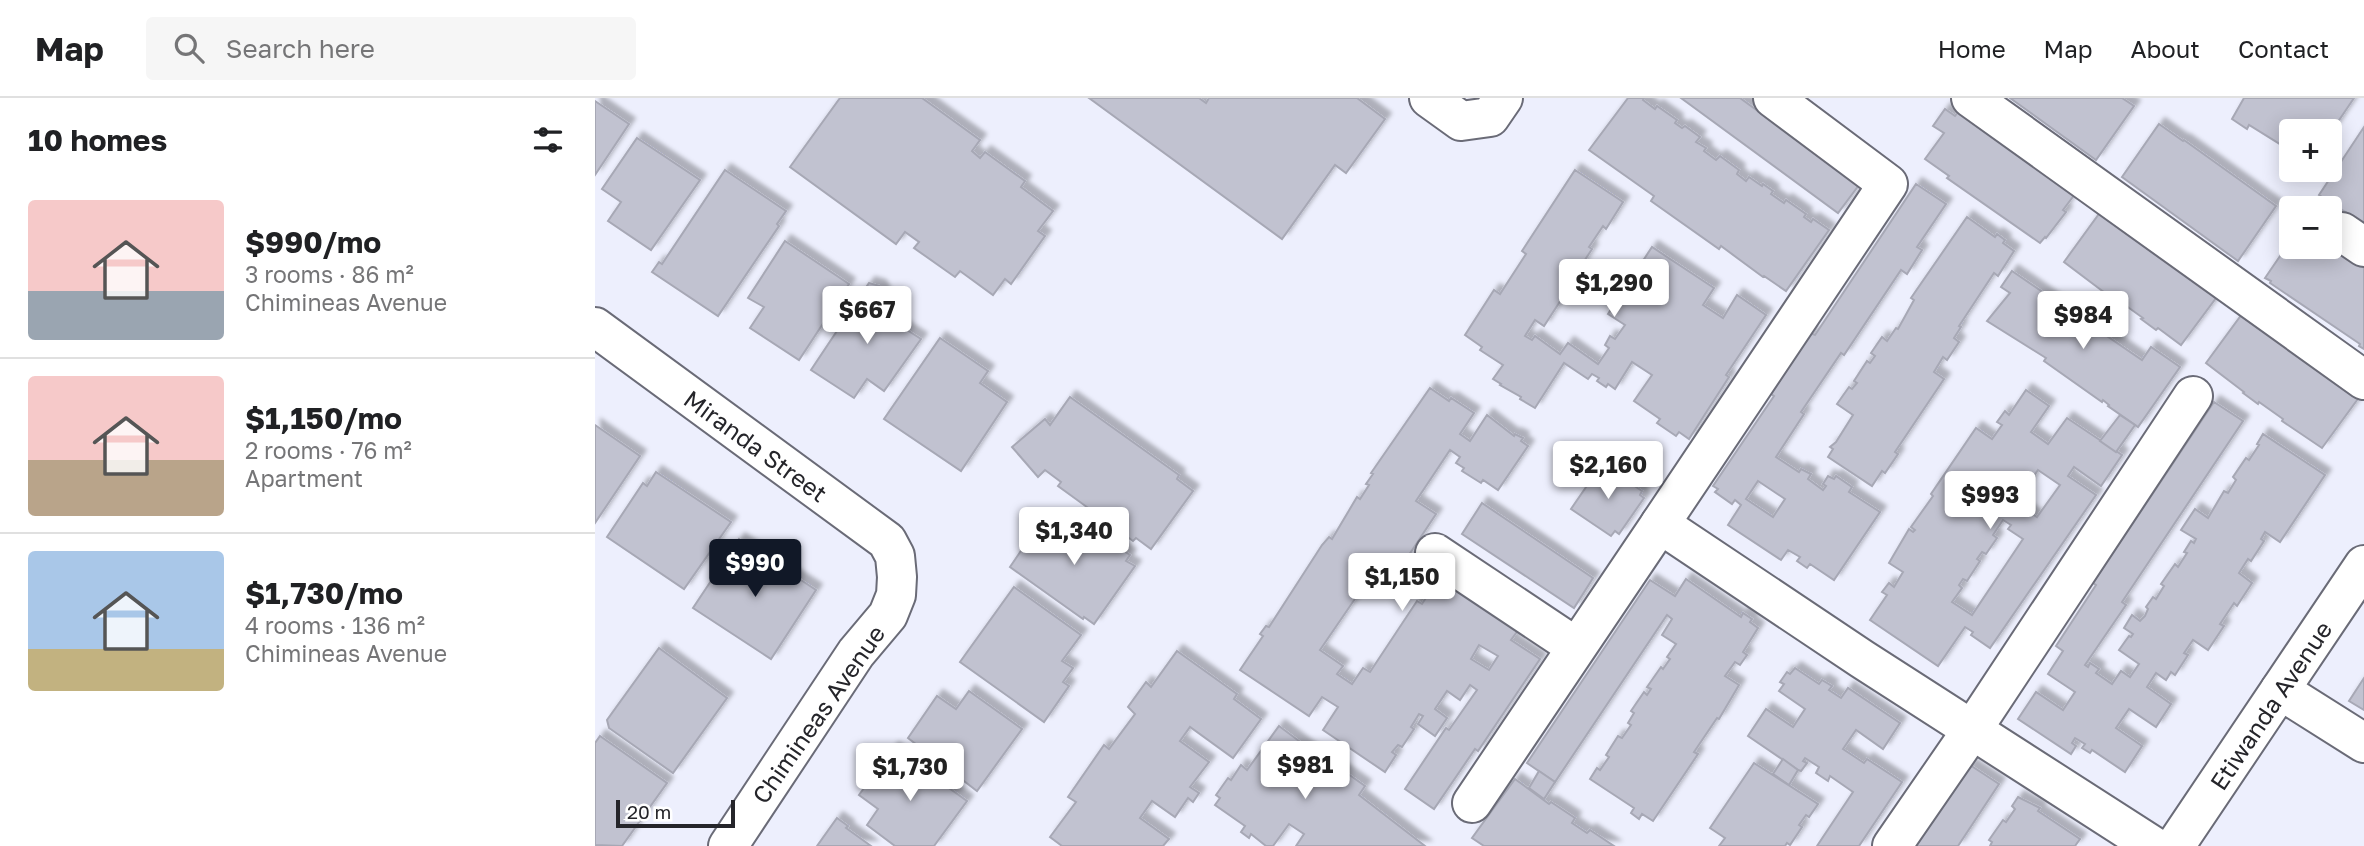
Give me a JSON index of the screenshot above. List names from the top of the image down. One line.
{"streets":{"street":["Miranda Street","Etiwanda Avenue","Chimineas Avenue"]},"crossings":[["Miranda Street","Chimineas Avenue"]],"scale_bar":"20 m","page":{"header":"Map","search":"Search here","nav":["Home","Map","About","Contact"],"heading":"10 homes","map_buttons":["+","−"],"list":[{"name":"$990/mo","note":"3 rooms · 86 m² · Chimineas Avenue"},{"name":"$1,150/mo","note":"2 rooms · 76 m² · Apartment"},{"name":"$1,730/mo","note":"4 rooms · 136 m² · Chimineas Avenue"}],"price":["$1,290","$667","$984","$2,160","$993","$1,340","$990","$1,150","$981","$1,730"],"scale":"20 m"}}
